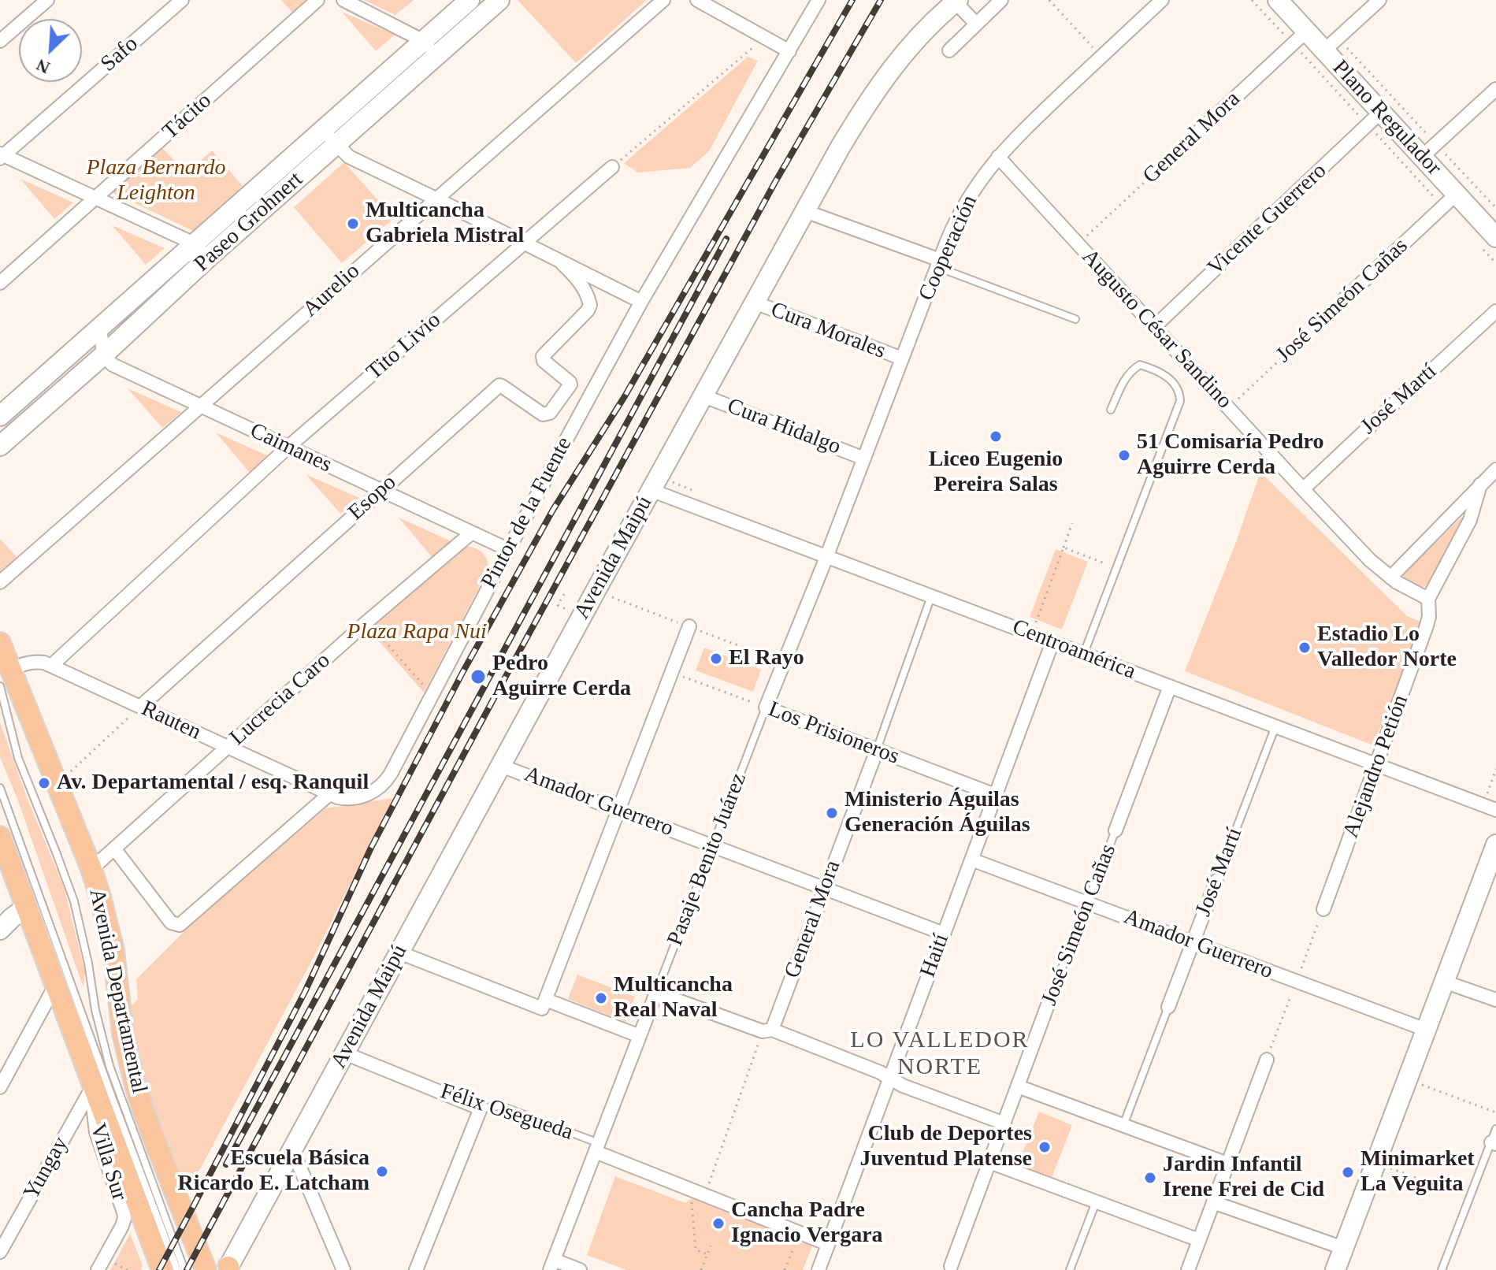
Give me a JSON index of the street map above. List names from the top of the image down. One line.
{"streets":{"main road":["Avenida Departamental"],"street":["Safo","Tácito","Plano Regulador","General Mora","Vicente Guerrero","Paseo Grohnert","Cooperación","Aurelio","José Simeón Cañas","Augusto César Sandino","Cura Morales","Tito Livio","José Martí","Cura Hidalgo","Caimanes","Esopo","Pintor de la Fuente","Avenida Maipú","Centroamérica","Lucrecia Caro","Rauten","Los Prisioneros","Alejandro Petión","Amador Guerrero","Pasaje Benito Juárez","Haití","Félix Osegueda","Villa Sur","Yungay"]},"crossings":[["Plano Regulador","General Mora"],["Plano Regulador","Vicente Guerrero"],["Plano Regulador","José Simeón Cañas"],["General Mora","Augusto César Sandino"],["General Mora","Centroamérica"],["General Mora","Los Prisioneros"],["General Mora","Amador Guerrero"],["Vicente Guerrero","Augusto César Sandino"],["Paseo Grohnert","Caimanes"],["Cooperación","Augusto César Sandino"],["Cooperación","Cura Morales"],["Cooperación","Cura Hidalgo"],["Cooperación","Centroamérica"],["Cooperación","Pasaje Benito Juárez"],["Aurelio","Caimanes"],["José Simeón Cañas","Augusto César Sandino"],["José Simeón Cañas","Centroamérica"],["José Simeón Cañas","Amador Guerrero"],["Augusto César Sandino","José Martí"],["Augusto César Sandino","Alejandro Petión"],["Cura Morales","Avenida Maipú"],["Tito Livio","Caimanes"],["Tito Livio","Rauten"],["José Martí","Centroamérica"],["José Martí","Amador Guerrero"],["Cura Hidalgo","Avenida Maipú"],["Caimanes","Esopo"],["Caimanes","Pintor de la Fuente"],["Caimanes","Lucrecia Caro"],["Esopo","Rauten"],["Pintor de la Fuente","Rauten"],["Avenida Maipú","Centroamérica"],["Avenida Maipú","Amador Guerrero"],["Avenida Maipú","Félix Osegueda"],["Centroamérica","Alejandro Petión"],["Centroamérica","Pasaje Benito Juárez"],["Centroamérica","Haití"],["Lucrecia Caro","Rauten"],["Lucrecia Caro","Avenida Departamental"],["Rauten","Avenida Departamental"],["Los Prisioneros","Pasaje Benito Juárez"],["Los Prisioneros","Haití"],["Amador Guerrero","Pasaje Benito Juárez"],["Amador Guerrero","Haití"],["Pasaje Benito Juárez","Félix Osegueda"],["Haití","Félix Osegueda"],["Avenida Departamental","Villa Sur"],["Avenida Departamental","Yungay"],["Villa Sur","Yungay"]],"districts":["LO VALLEDOR NORTE"],"parks":["Plaza Bernardo Leighton","Plaza Rapa Nui"],"places":["Multicancha Gabriela Mistral","Liceo Eugenio Pereira Salas","51 Comisaría Pedro Aguirre Cerda","Estadio Lo Valledor Norte","El Rayo","Pedro Aguirre Cerda","Av. Departamental / esq. Ranquil","Ministerio Águilas Generación Águilas","Multicancha Real Naval","Club de Deportes Juventud Platense","Escuela Básica Ricardo E. Latcham","Minimarket La Veguita","Jardin Infantil Irene Frei de Cid","Cancha Padre Ignacio Vergara"],"north":"bottom left"}
